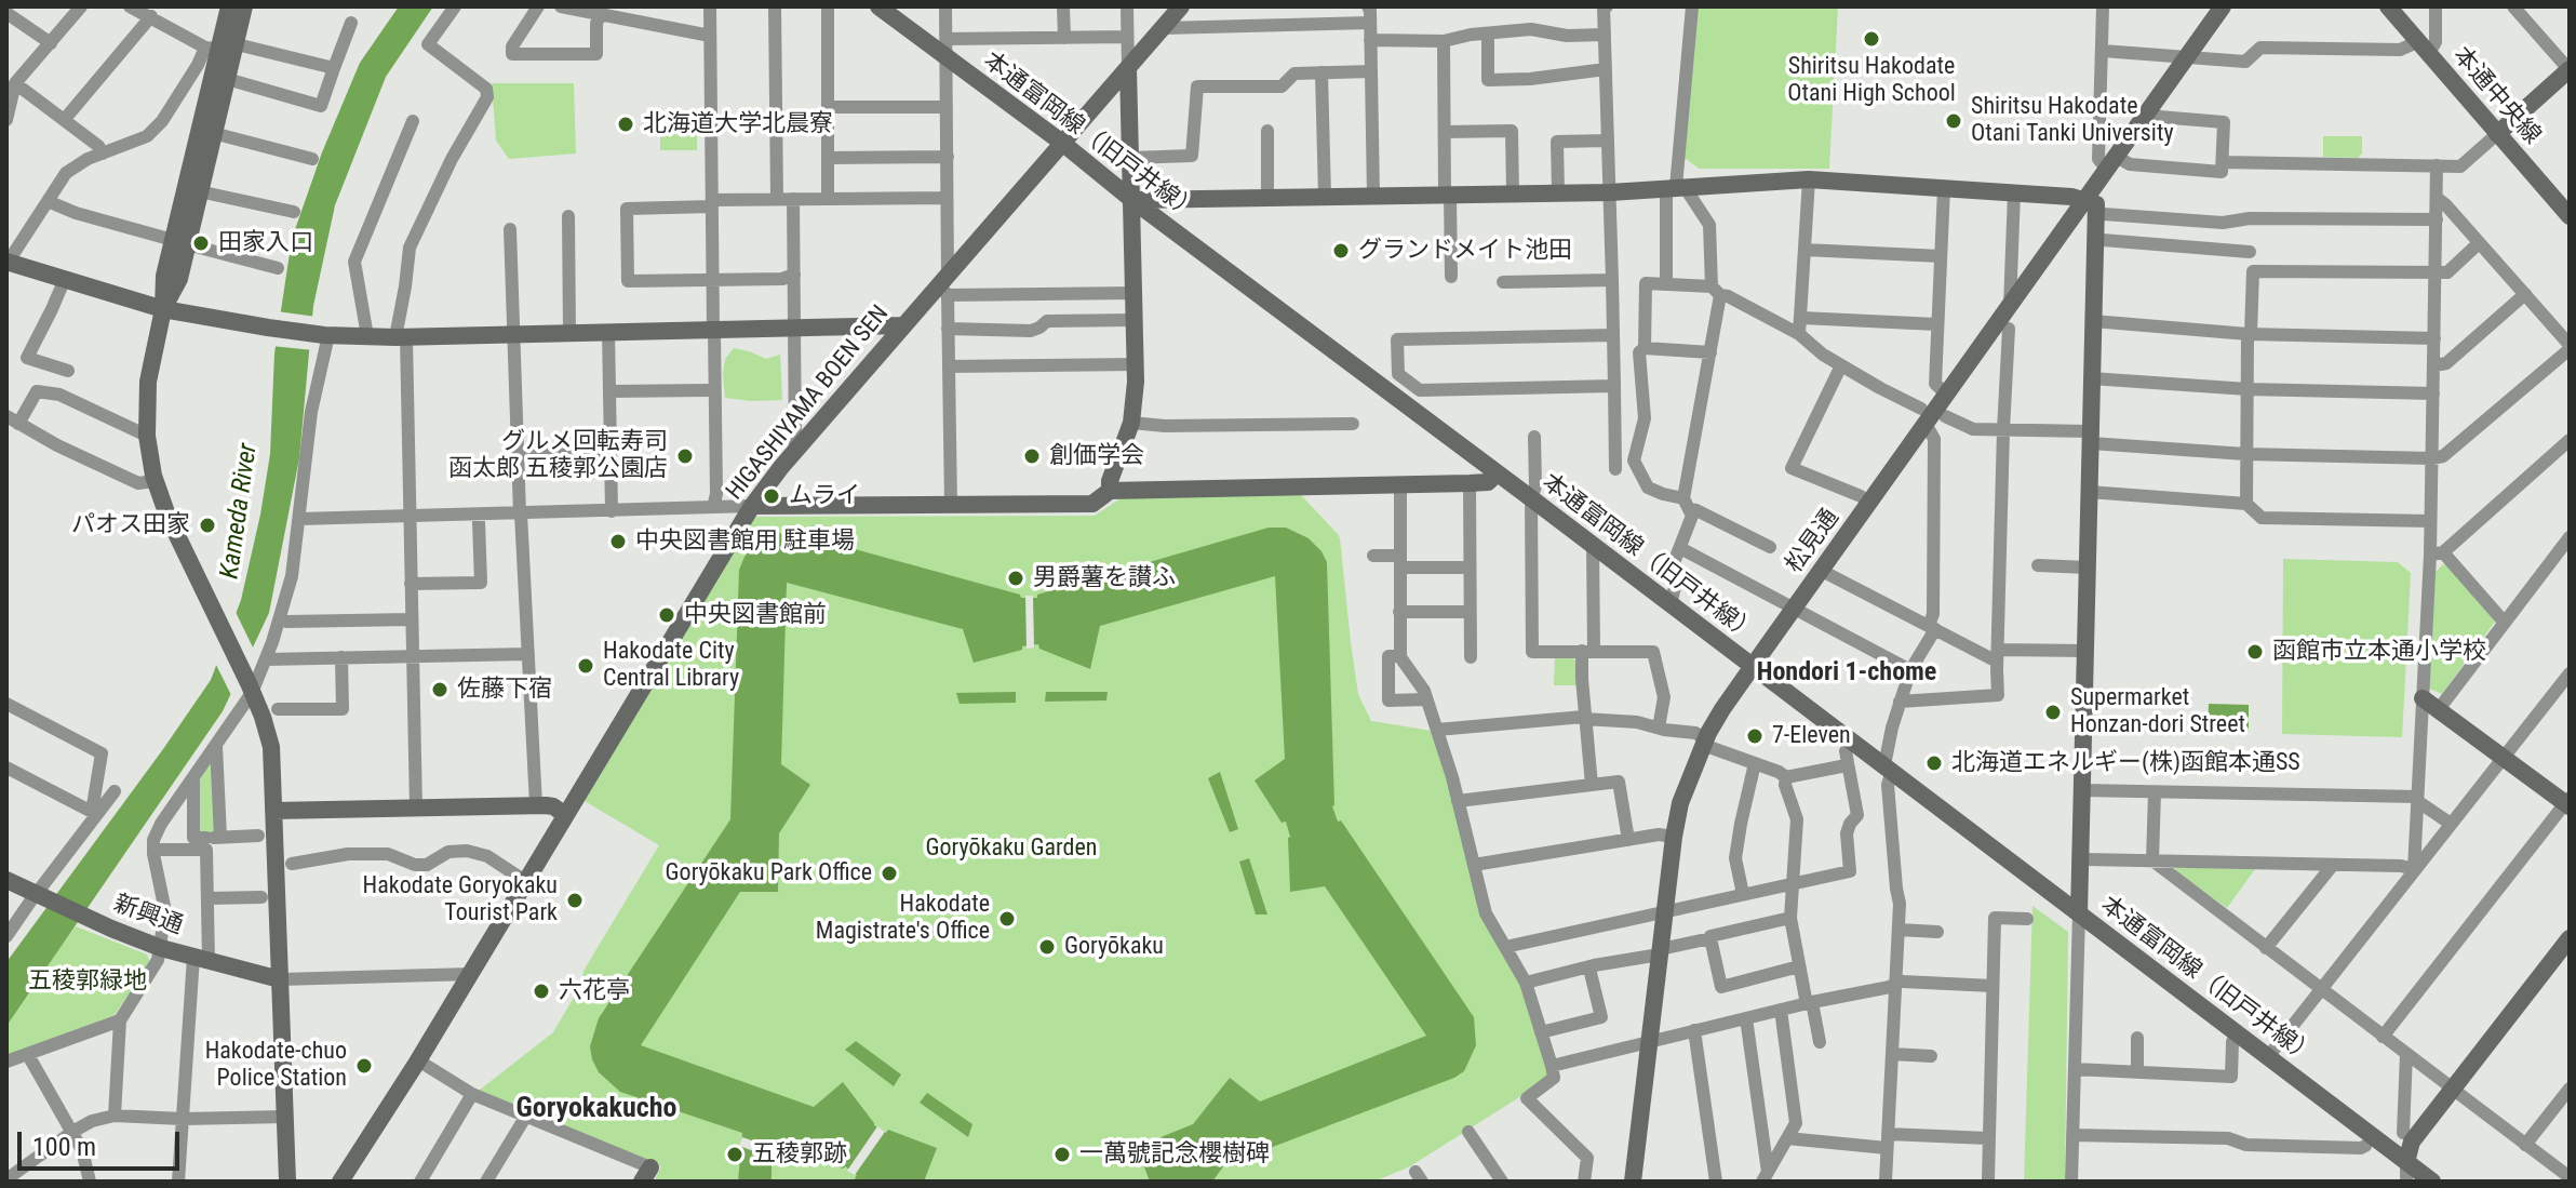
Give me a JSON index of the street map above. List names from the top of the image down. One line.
{"streets":{"street":["本通中央線","本通富岡線（旧戸井線）","HIGASHIYAMA BOEN SEN","松見通","新興通"]},"crossings":[["本通富岡線（旧戸井線）","HIGASHIYAMA BOEN SEN"],["本通富岡線（旧戸井線）","松見通"]],"districts":["Hondori 1-chome","Goryokakucho"],"water":["Kameda River"],"parks":["Goryōkaku Garden","五稜郭緑地"],"places":["Shiritsu Hakodate Otani High School","Shiritsu Hakodate Otani Tanki University","北海道大学北晨寮","田家入口","グランドメイト池田","グルメ回転寿司 函太郎 五稜郭公園店","創価学会","ムライ","パオス田家","中央図書館用 駐車場","男爵薯を讃ふ","中央図書館前","函館市立本通小学校","Hakodate City Central Library","佐藤下宿","Supermarket Honzan-dori Street","7-Eleven","北海道エネルギー(株)函館本通SS","Goryōkaku Park Office","Hakodate Goryokaku Tourist Park","Hakodate Magistrate's Office","Goryōkaku","六花亭","Hakodate-chuo Police Station","五稜郭跡","一萬號記念櫻樹碑"],"scale_bar":"100 m"}
